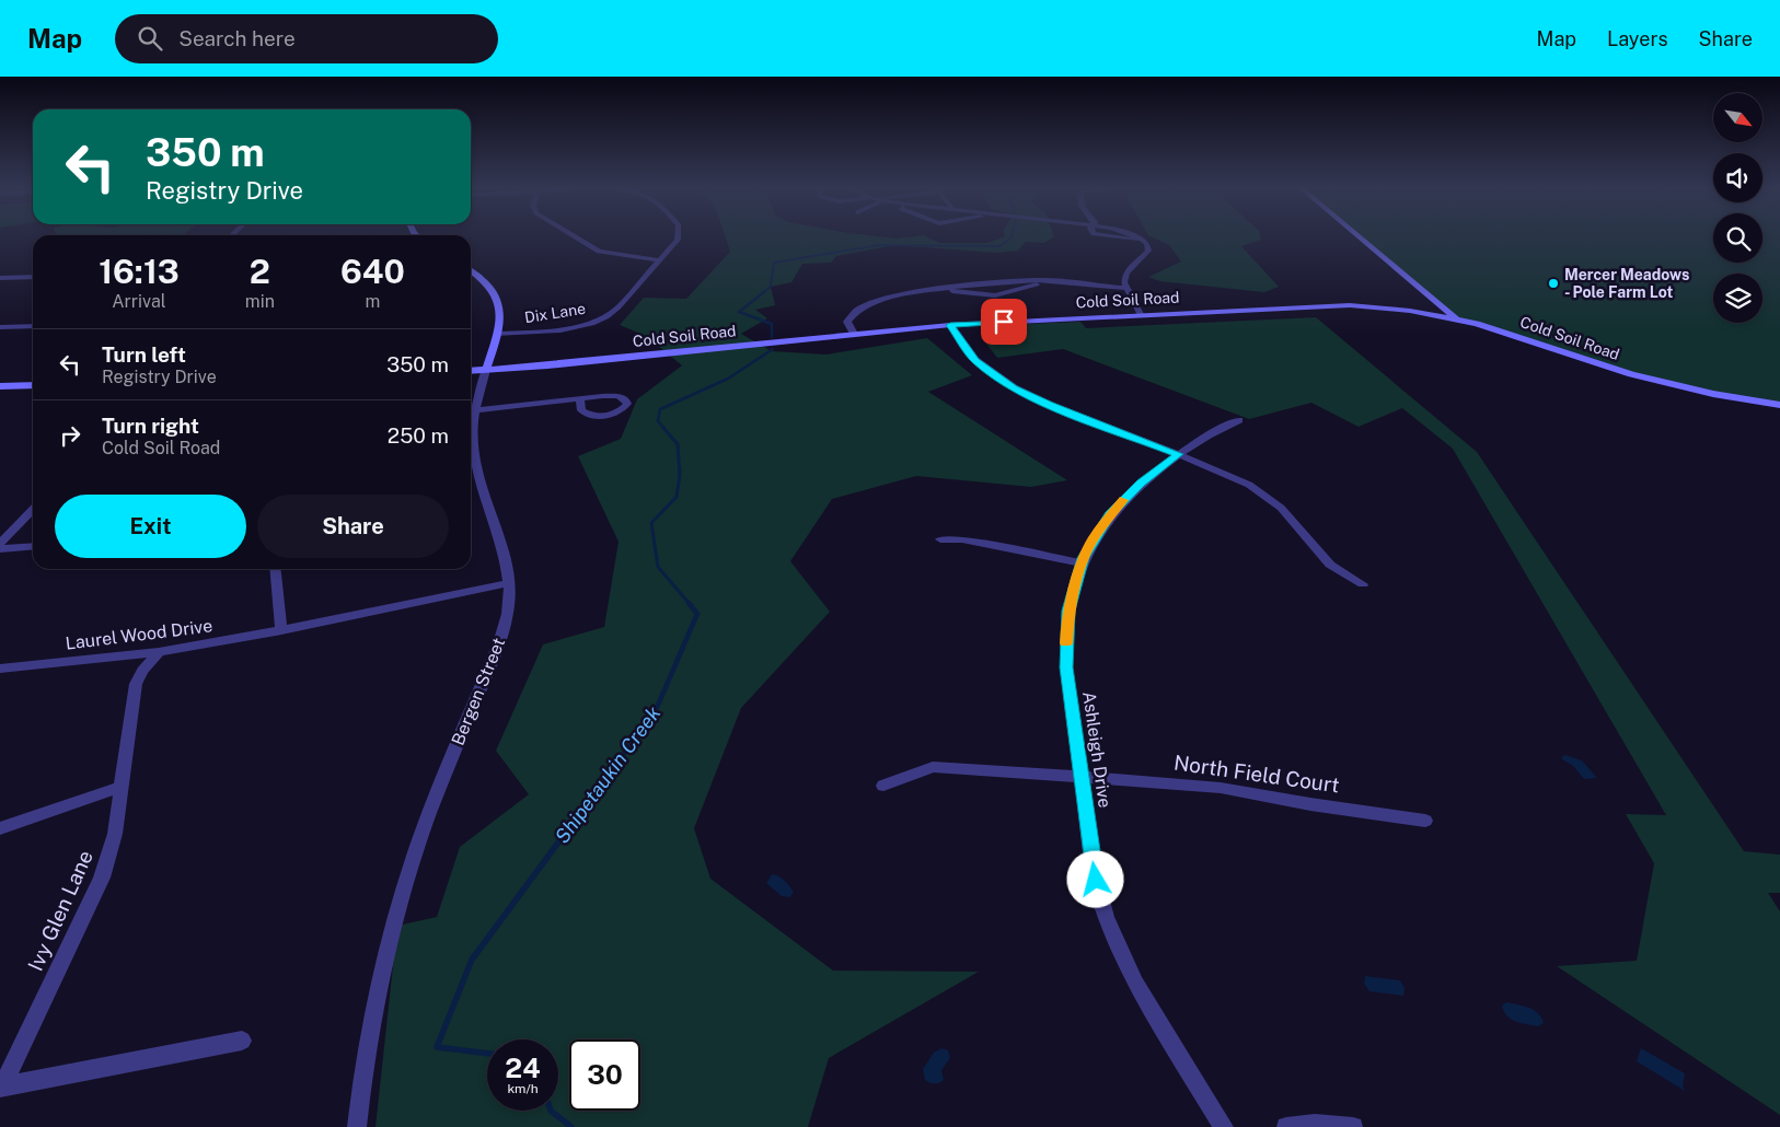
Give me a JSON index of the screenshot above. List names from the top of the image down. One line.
{"streets":{"street":["Cold Soil Road","Dix Lane","Laurel Wood Drive","Bergen Street","Ashleigh Drive","North Field Court","Ivy Glen Lane"]},"crossings":[["Cold Soil Road","Bergen Street"],["Dix Lane","Bergen Street"],["Laurel Wood Drive","Bergen Street"],["Laurel Wood Drive","Ivy Glen Lane"],["Ashleigh Drive","North Field Court"]],"water":["Shipetaukin Creek"],"places":["Mercer Meadows - Pole Farm Lot"],"north":"bottom right","page":{"header":"Map","search":"Search here","nav":["Map","Layers","Share"],"turn":["350 m","Registry Drive"],"eta":["16:13","Arrival","2","min","640","m"],"list":[{"name":"Turn left","note":"Registry Drive","value":"350 m"},{"name":"Turn right","note":"Cold Soil Road","value":"250 m"}],"buttons":["Exit","Share"],"speed":"24 km/h","limit":"30"}}
